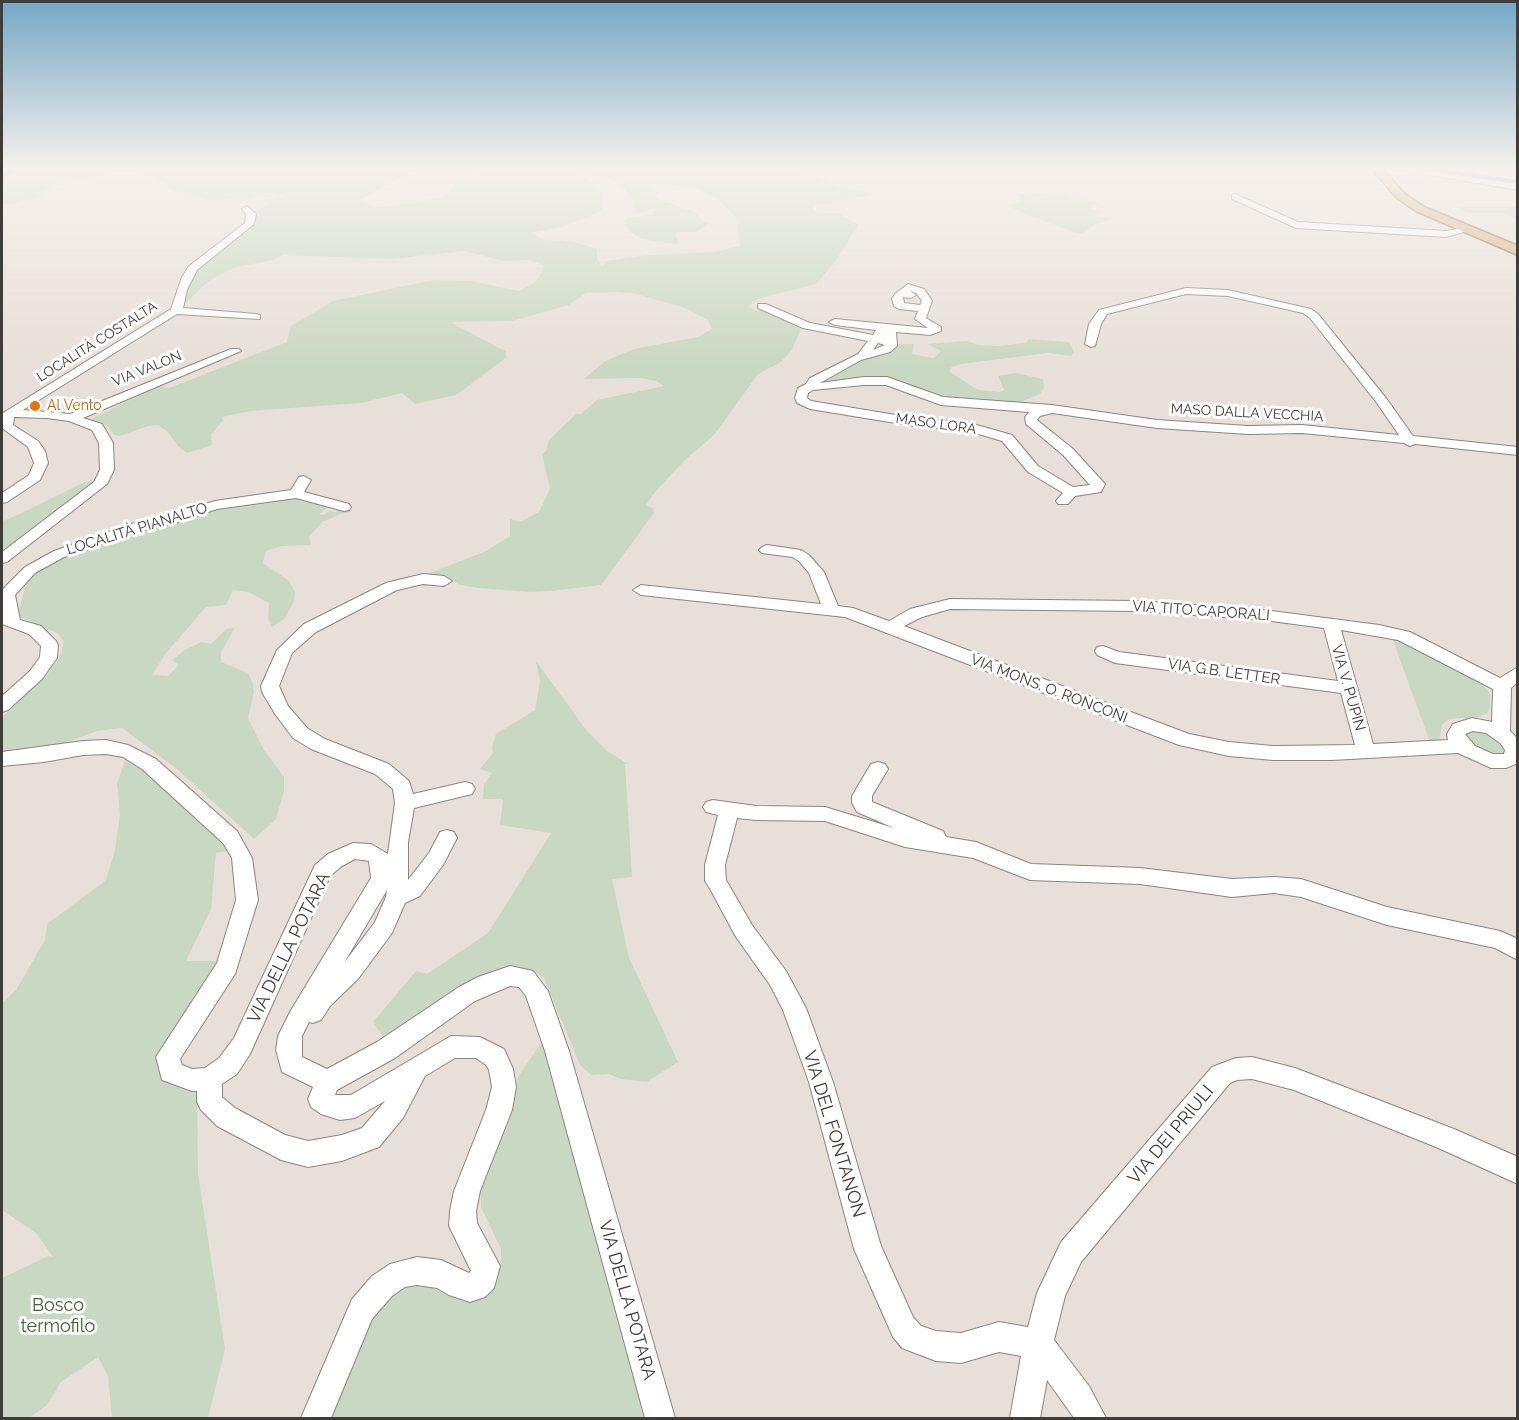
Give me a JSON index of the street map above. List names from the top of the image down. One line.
{"streets":{"street":["LOCALITÀ COSTALTA","VIA VALON","MASO DALLA VECCHIA","MASO LORA","LOCALITÀ PIANALTO","VIA TITO CAPORALI","VIA G.B. LETTER","VIA V. PUPIN","VIA MONS. O. RONCONI","VIA DELLA POTARA","VIA DEL FONTANON","VIA DEI PRIULI"]},"crossings":[["MASO DALLA VECCHIA","MASO LORA"],["VIA TITO CAPORALI","VIA V. PUPIN"],["VIA TITO CAPORALI","VIA MONS. O. RONCONI"],["VIA G.B. LETTER","VIA V. PUPIN"],["VIA V. PUPIN","VIA MONS. O. RONCONI"],["VIA DEL FONTANON","VIA DEI PRIULI"]],"parks":["Bosco termofilo"],"places":["Al Vento"]}
